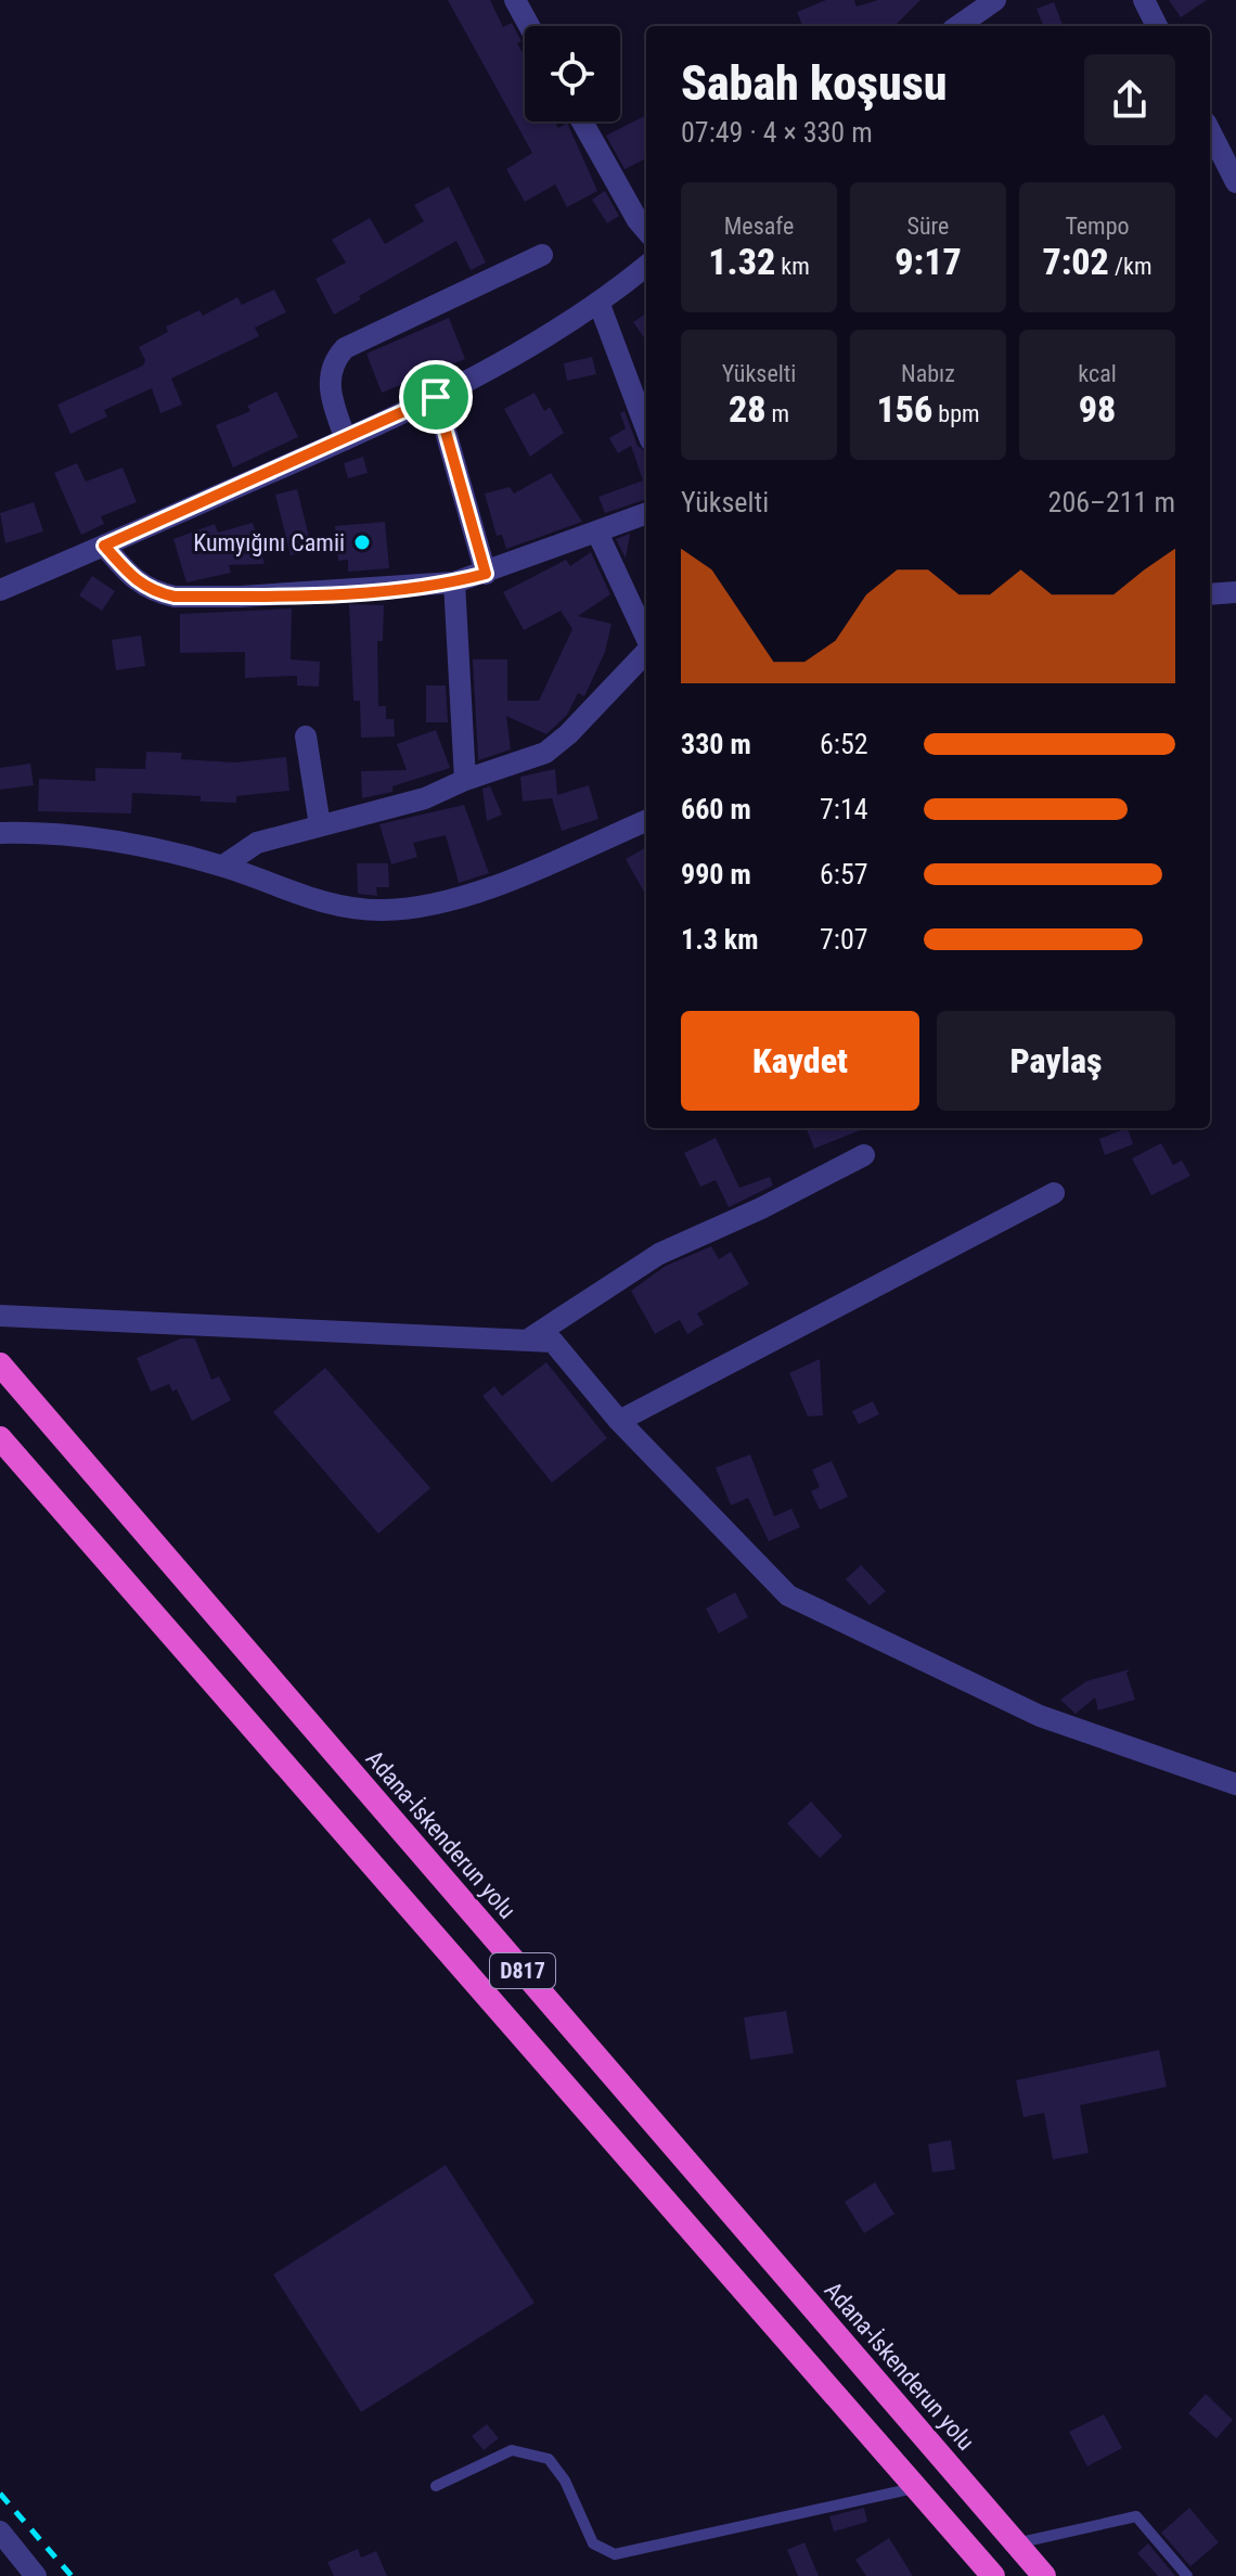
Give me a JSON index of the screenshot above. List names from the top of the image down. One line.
{"streets":{"highway":["Adana-İskenderun yolu","D817"]},"places":["Kumyığını Camii"],"page":{"heading":["Sabah koşusu","07:49 · 4 × 330 m"],"stats":[["Mesafe","1.32 km"],["Süre","9:17"],["Tempo","7:02 /km"],["Yükselti","28 m"],["Nabız","156 bpm"],["kcal","98"]],"chart":["Yükselti","206–211 m"],"list":[{"name":"330 m","note":"6:52"},{"name":"660 m","note":"7:14"},{"name":"990 m","note":"6:57"},{"name":"1.3 km","note":"7:07"}],"buttons":["Kaydet","Paylaş"]}}
